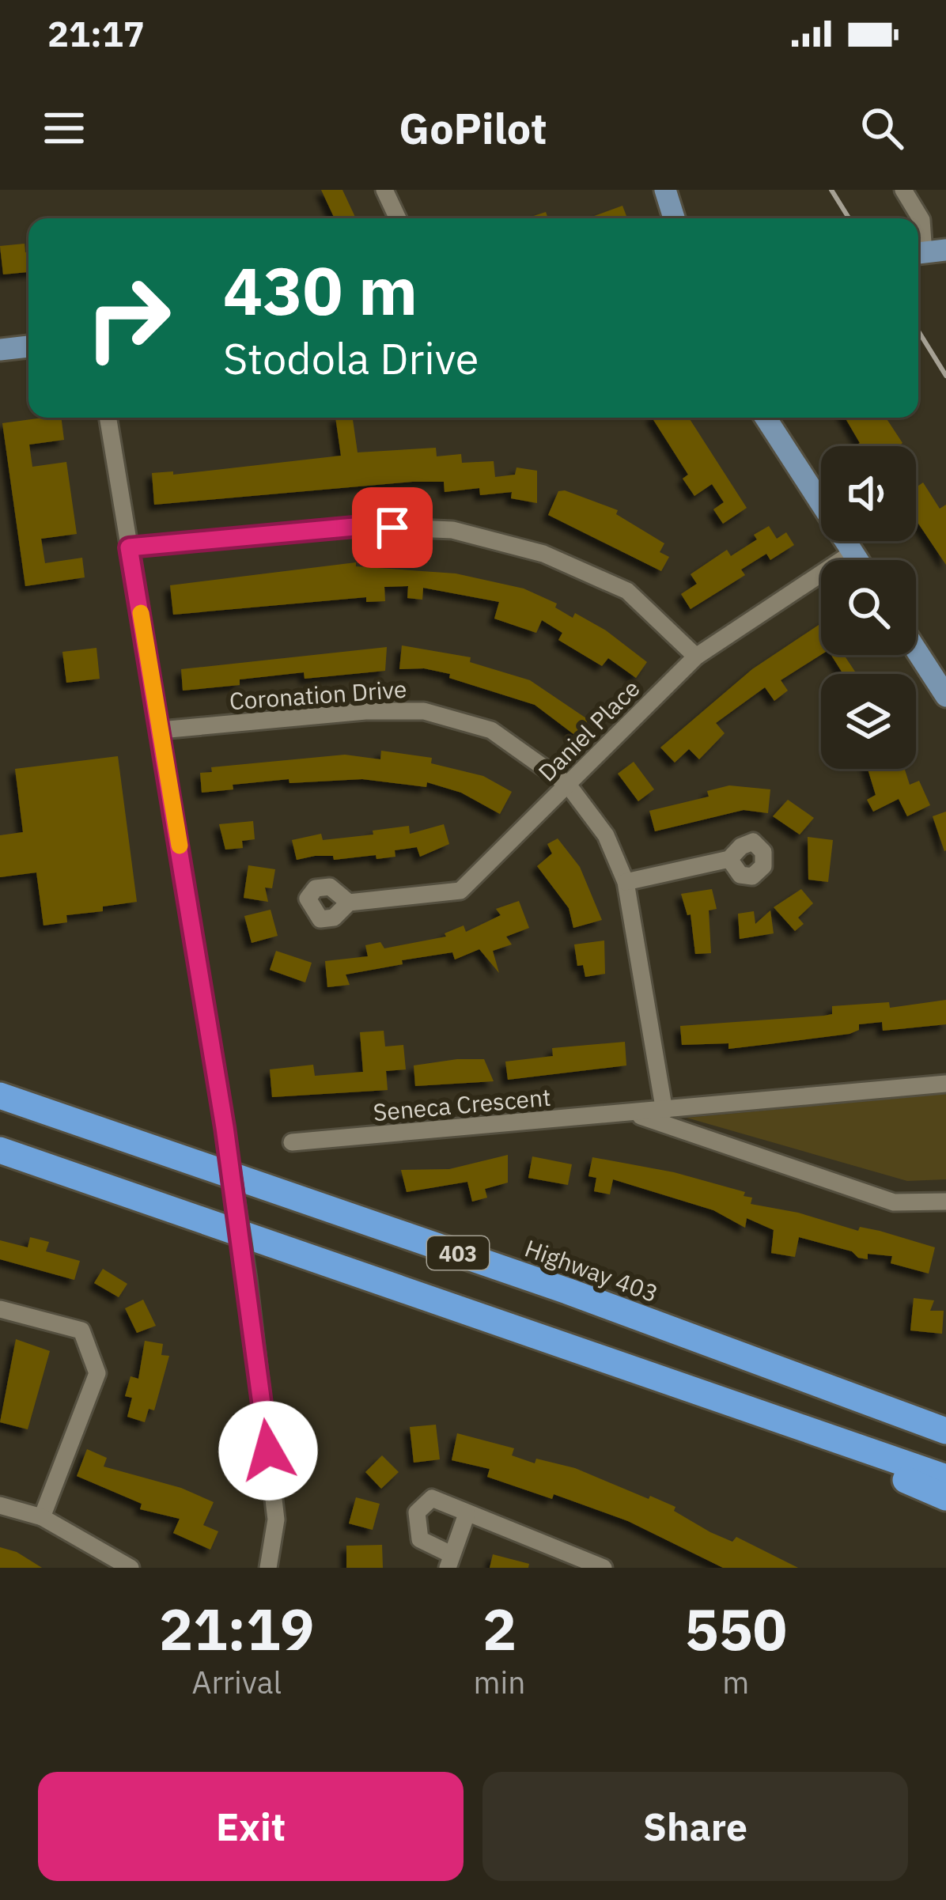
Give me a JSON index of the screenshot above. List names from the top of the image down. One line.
{"streets":{"highway":["403","Highway 403"],"street":["Coronation Drive","Daniel Place","Seneca Crescent"]},"crossings":[["Coronation Drive","Daniel Place"],["Coronation Drive","Seneca Crescent"]],"page":{"status":"21:17","header":"GoPilot","turn":["430 m","Stodola Drive"],"eta":["21:19","Arrival","2","min","550","m"],"buttons":["Exit","Share"]}}
